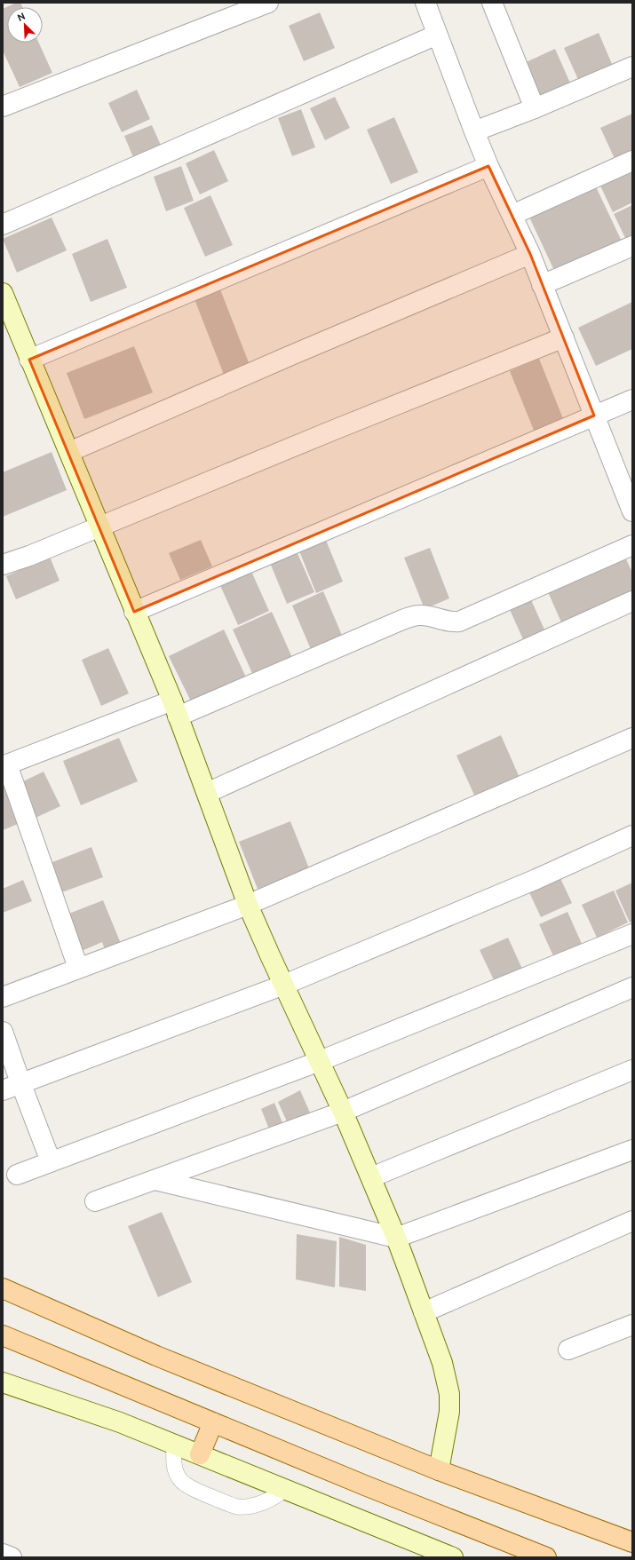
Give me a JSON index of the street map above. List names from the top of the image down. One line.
{"north":"top left"}
